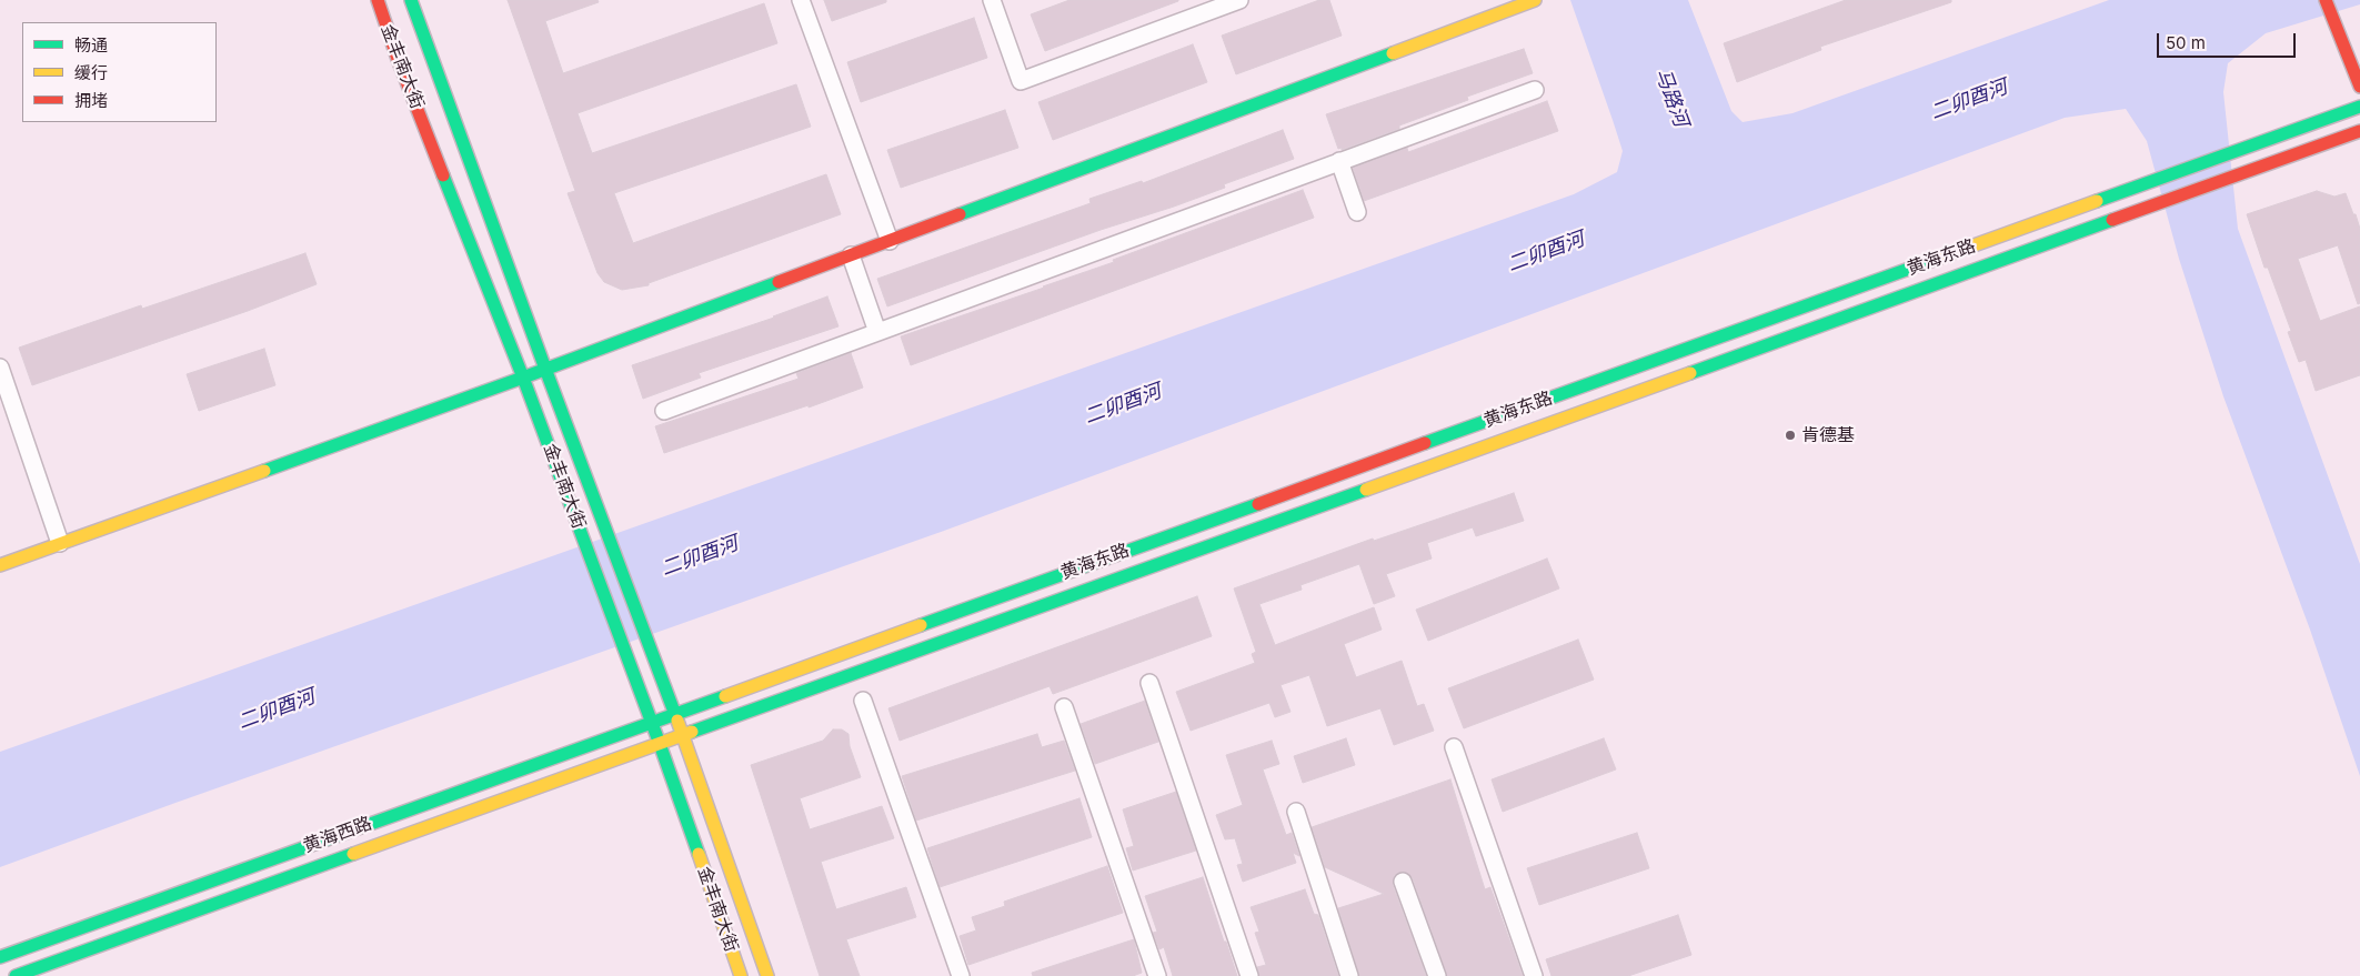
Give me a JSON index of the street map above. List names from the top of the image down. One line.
{"streets":{"main road":["金丰南大街","黄海东路","黄海西路"]},"crossings":[["金丰南大街","黄海东路"],["金丰南大街","黄海西路"],["黄海东路","黄海西路"]],"water":["马路河","二卯酉河"],"places":["肯德基"],"legend":["畅通","缓行","拥堵"],"scale_bar":"50 m"}
